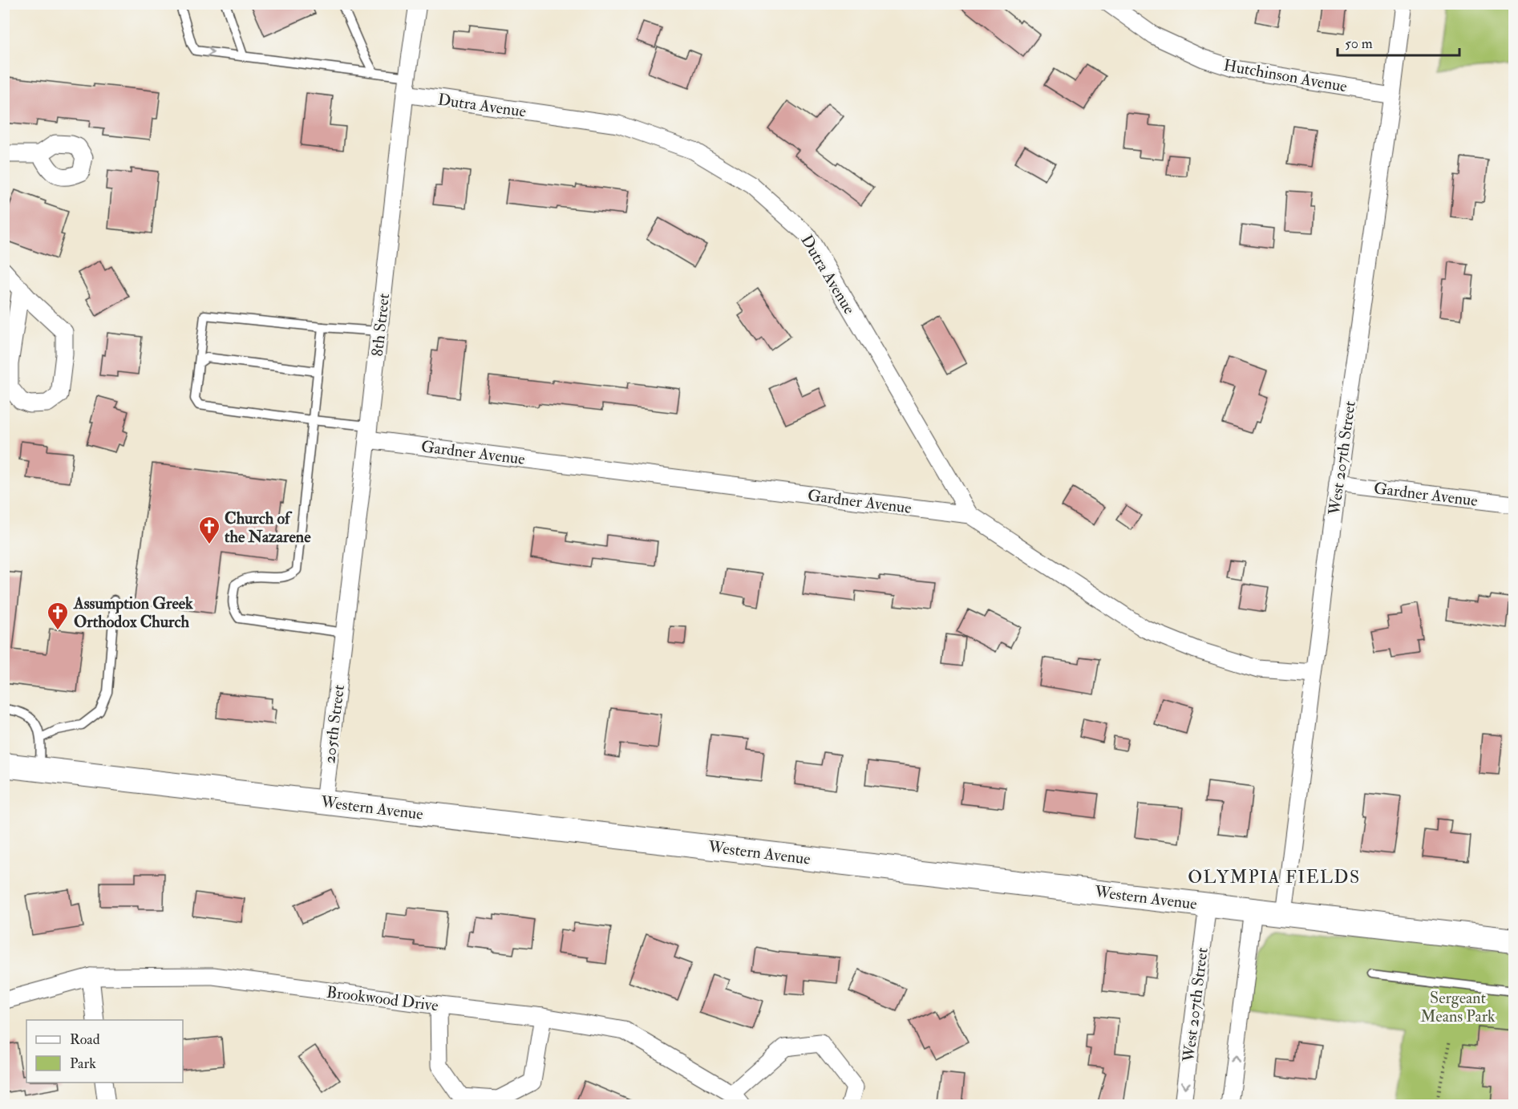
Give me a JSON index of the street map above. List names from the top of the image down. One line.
{"streets":{"main road":["Western Avenue"],"street":["Hutchinson Avenue","Dutra Avenue","8th Street","Gardner Avenue","West 207th Street","205th Street","Brookwood Drive"]},"crossings":[["Hutchinson Avenue","West 207th Street"],["Dutra Avenue","8th Street"],["Dutra Avenue","Gardner Avenue"],["8th Street","Gardner Avenue"],["8th Street","205th Street"],["Gardner Avenue","West 207th Street"],["West 207th Street","Western Avenue"],["205th Street","Western Avenue"]],"districts":["OLYMPIA FIELDS"],"parks":["Sergeant Means Park"],"places":{"church":["Church of the Nazarene","Assumption Greek Orthodox Church"]},"legend":["Road","Park"],"scale_bar":"50 m"}
